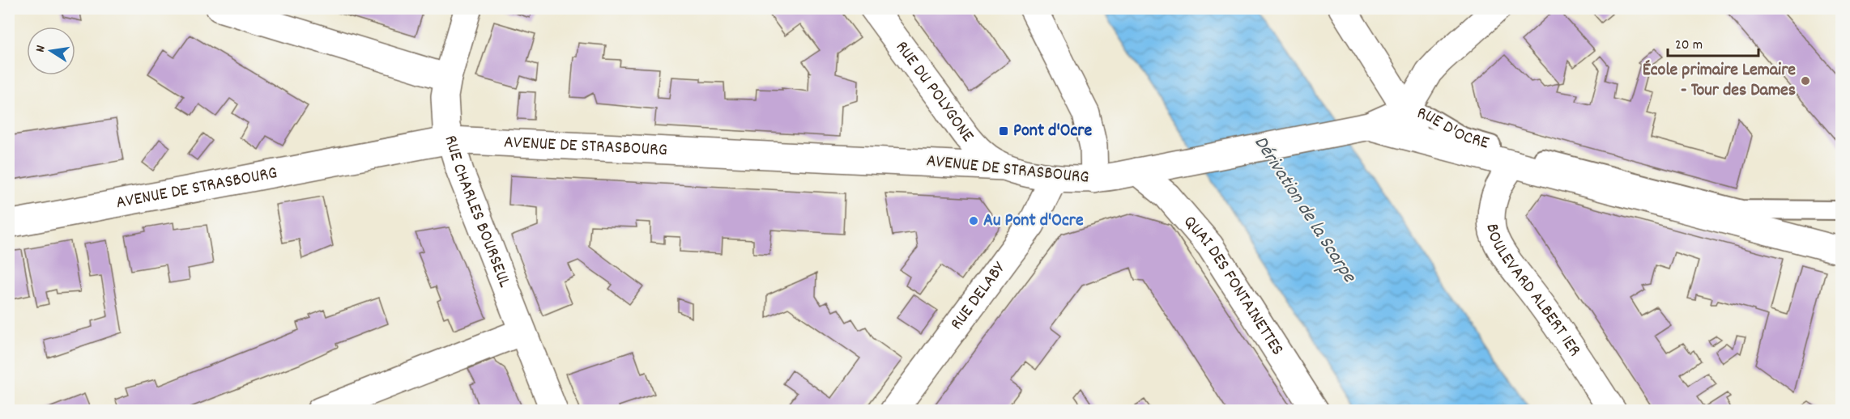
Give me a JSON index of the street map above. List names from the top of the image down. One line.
{"streets":{"street":["RUE DU POLYGONE","RUE D'OCRE","AVENUE DE STRASBOURG","RUE CHARLES BOURSEUL","QUAI DES FONTAINETTES","BOULEVARD ALBERT 1ER","RUE DELABY"]},"crossings":[["RUE DU POLYGONE","AVENUE DE STRASBOURG"],["RUE D'OCRE","BOULEVARD ALBERT 1ER"],["AVENUE DE STRASBOURG","RUE CHARLES BOURSEUL"],["AVENUE DE STRASBOURG","QUAI DES FONTAINETTES"],["AVENUE DE STRASBOURG","RUE DELABY"]],"water":["Dérivation de la Scarpe"],"places":{"other":["École primaire Lemaire - Tour des Dames","Au Pont d'Ocre"],"transit":["Pont d'Ocre"]},"scale_bar":"20 m","north":"left"}
